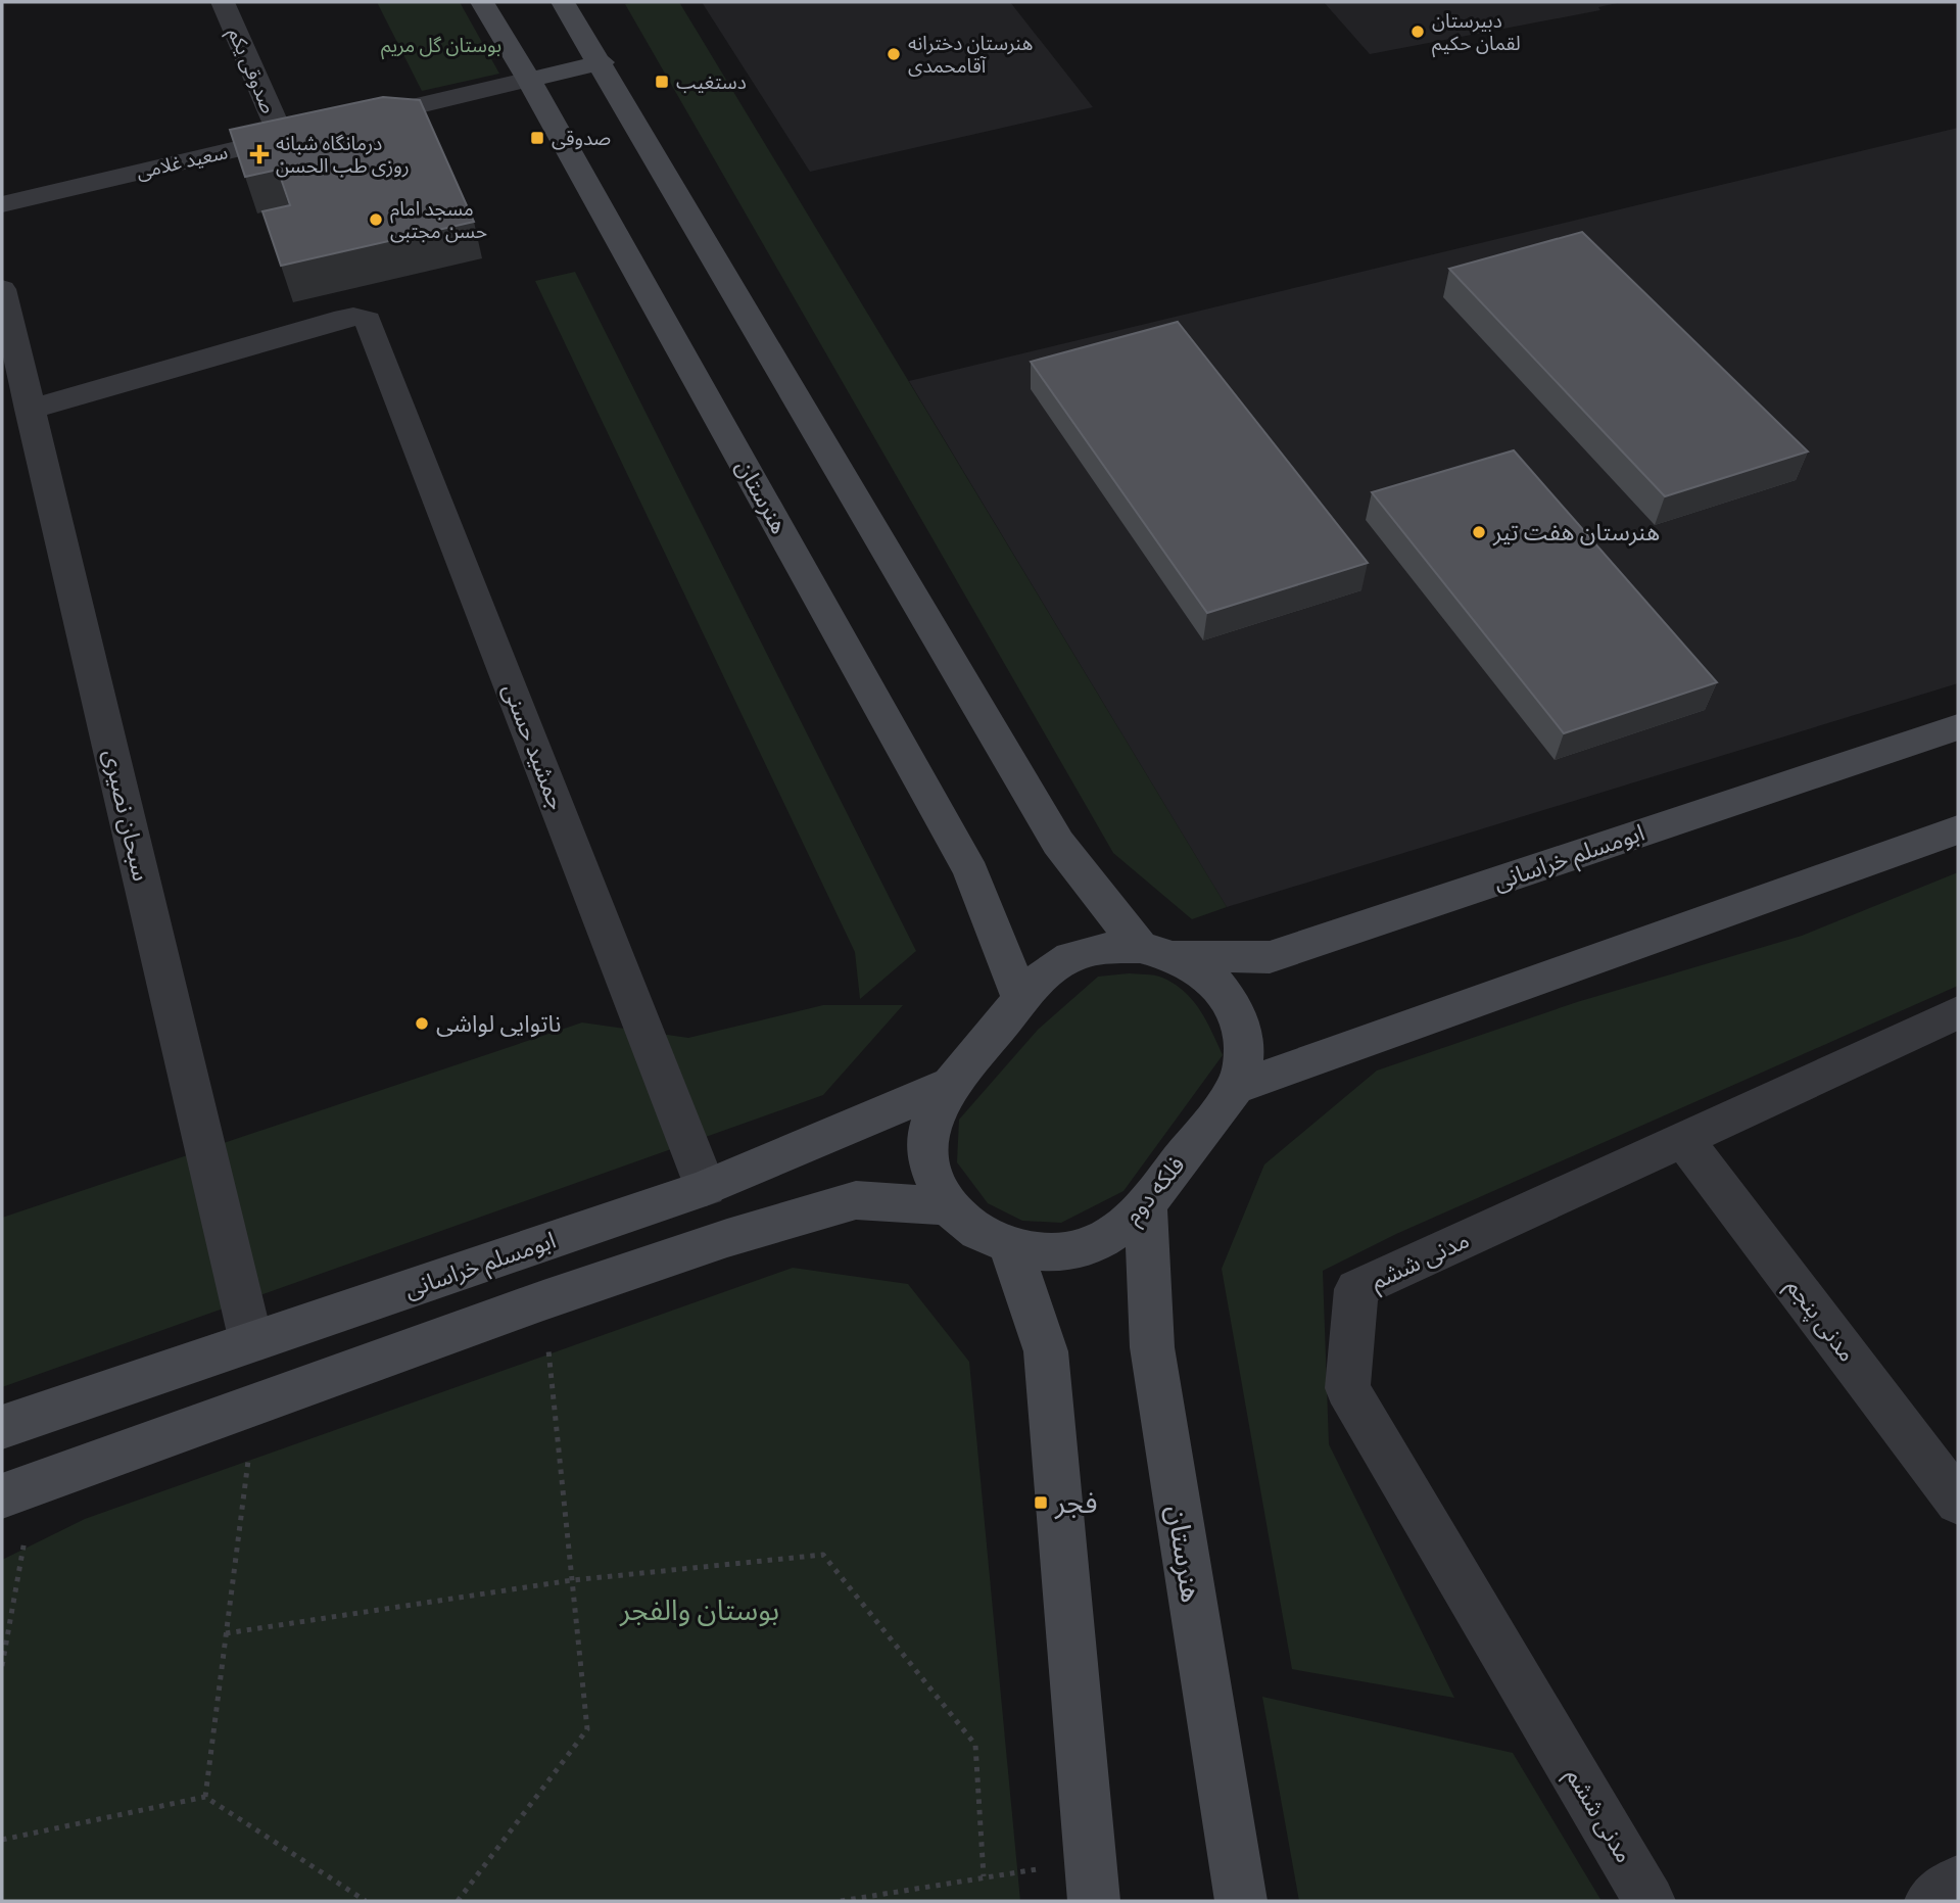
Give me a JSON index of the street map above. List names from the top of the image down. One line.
{"streets":{"main road":["هنرستان","ابومسلم خراسانی","فلکه دوم"],"street":["صدوقی یکم","سعید غلامی","جمشید حسنی","سبحان نصیری","مدنی ششم","مدنی پنجم"]},"crossings":[["صدوقی یکم","سعید غلامی"],["هنرستان","فلکه دوم"],["جمشید حسنی","سبحان نصیری"],["جمشید حسنی","ابومسلم خراسانی"],["سبحان نصیری","ابومسلم خراسانی"],["ابومسلم خراسانی","فلکه دوم"],["مدنی ششم","مدنی پنجم"]],"parks":["بوستان گل مریم","بوستان والفجر"],"places":{"other":["دبیرستان لقمان حکیم","هنرستان دخترانه آقامحمدی","مسجد امام حسن مجتبی","هنرستان هفت تیر","ناتوایی لواشی"],"transit":["دستغیب","صدوقی","فجر"],"health":["درمانگاه شبانه روزی طب الحسن"]}}
